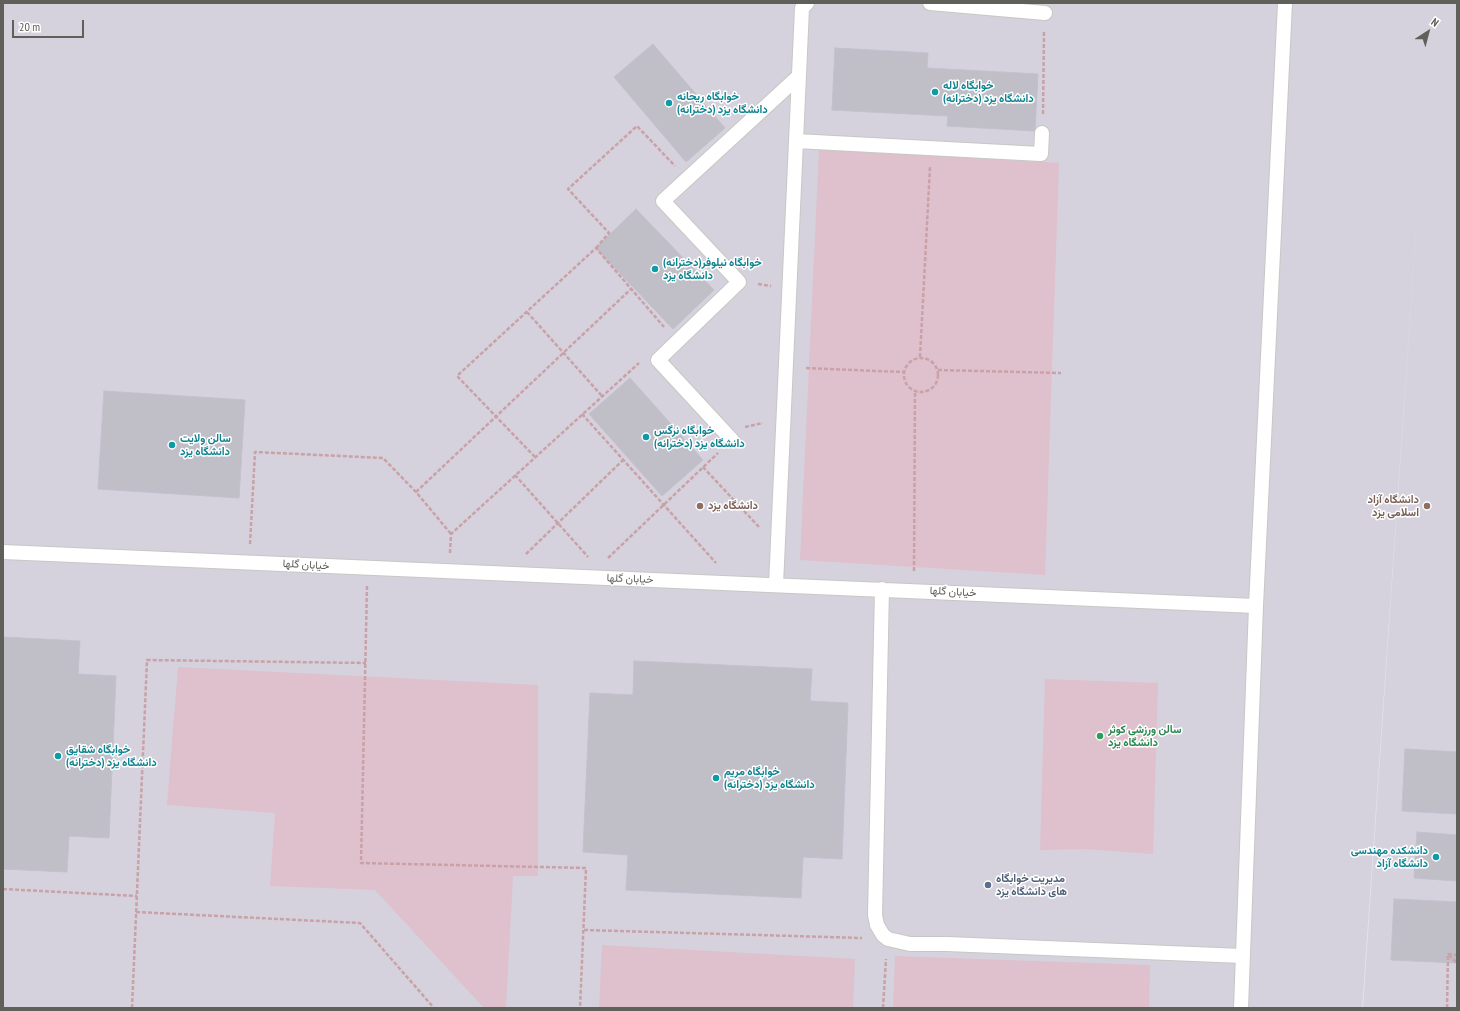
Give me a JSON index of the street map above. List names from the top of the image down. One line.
{"streets":{"lane":["خیابان گلها"]},"places":["خوابگاه لاله (دخترانه) دانشگاه یزد","خوابگاه ریحانه (دخترانه) دانشگاه یزد","خوابگاه نیلوفر(دخترانه) دانشگاه یزد","خوابگاه نرگس (دخترانه) دانشگاه یزد","سالن ولایت دانشگاه یزد","دانشگاه یزد","دانشگاه آزاد اسلامی یزد","سالن ورزشی کوثر دانشگاه یزد","خوابگاه شقایق (دخترانه) دانشگاه یزد","خوابگاه مریم (دخترانه) دانشگاه یزد","دانشکده مهندسی دانشگاه آزاد","مدیریت خوابگاه های دانشگاه یزد"],"scale_bar":"20 m","north":"top right"}
